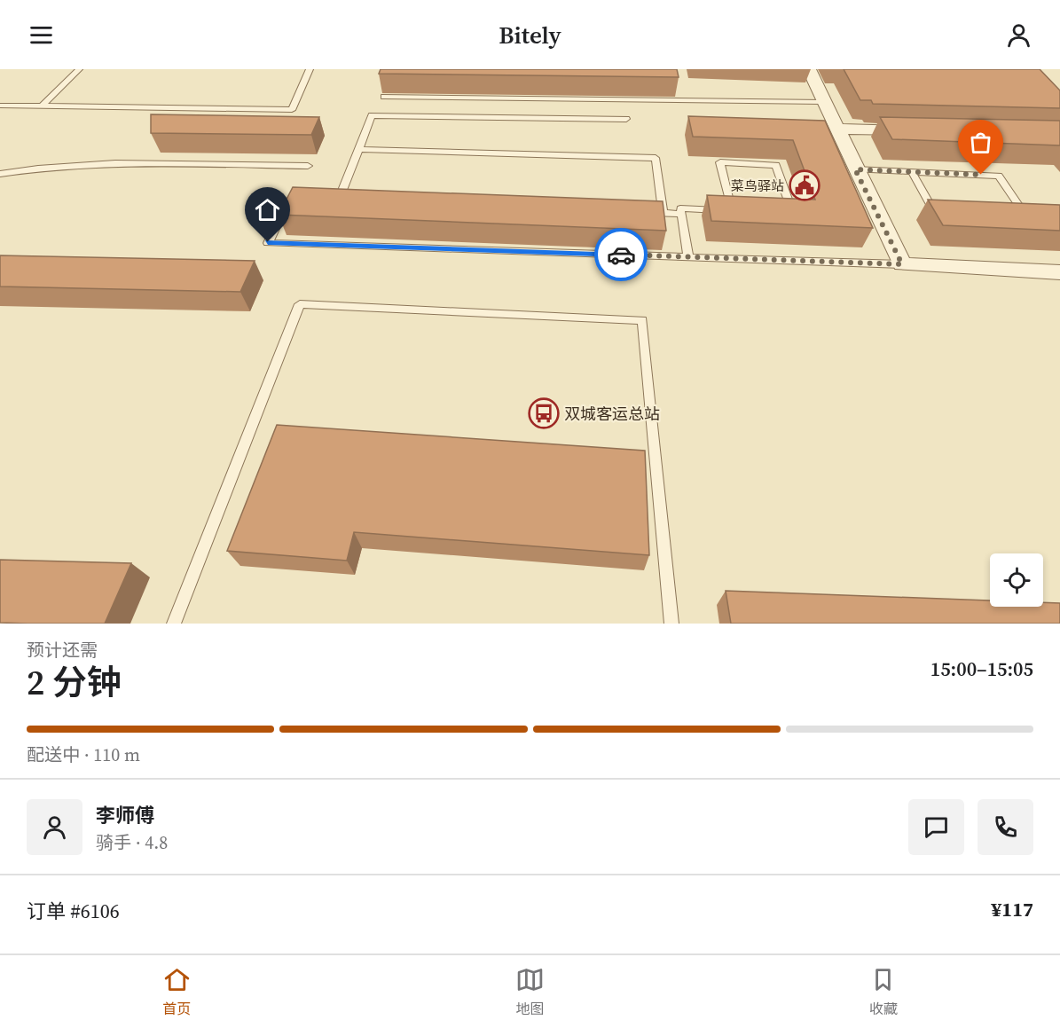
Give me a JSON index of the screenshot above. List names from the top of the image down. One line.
{"places":{"public building":["菜鸟驿站"],"bus stop":["双城客运总站"]},"page":{"header":"Bitely","heading":["2 分钟","预计还需","15:00–15:05"],"panel":["李师傅","骑手 · 4.8","订单 #6106","¥117"],"bar":"配送中 · 110 m","tabs":["首页","地图","收藏"]}}
